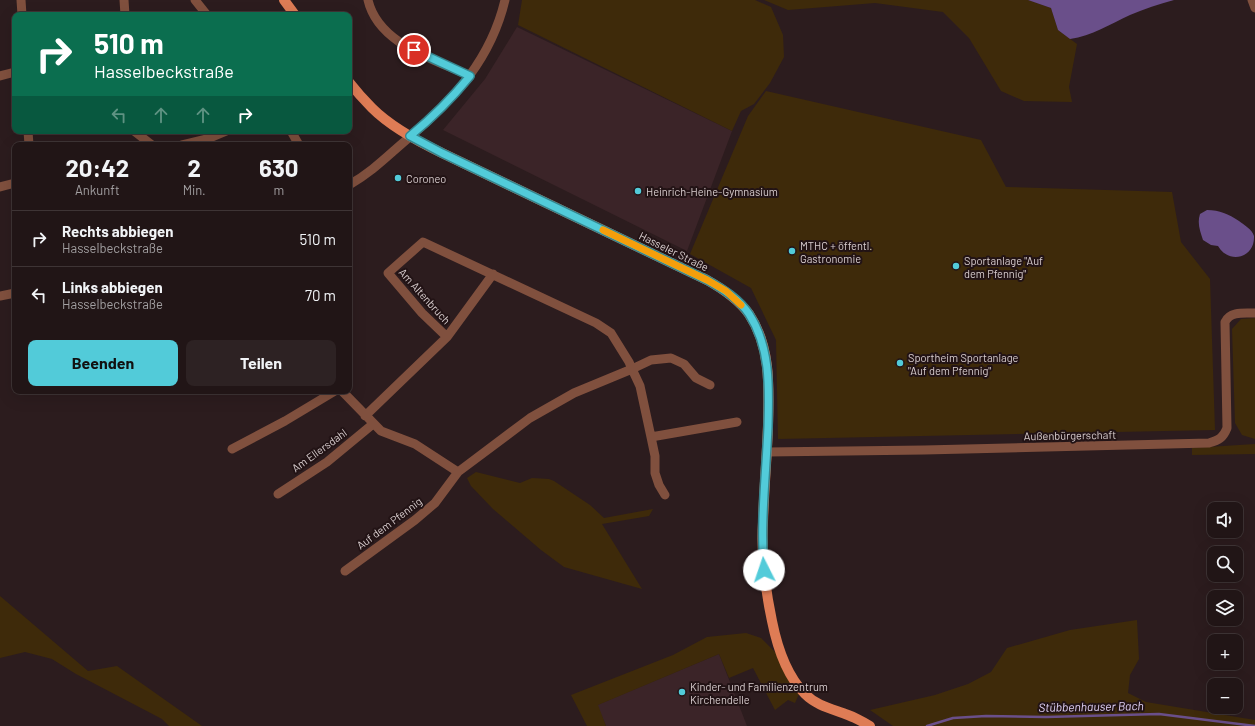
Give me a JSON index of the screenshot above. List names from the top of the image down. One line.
{"streets":{"main road":["Hasseler Straße"],"street":["Am Altenbruch","Außenbürgerschaft","Am Ellersdahl","Auf dem Pfennig"]},"crossings":[["Hasseler Straße","Außenbürgerschaft"]],"water":["Stübbenhauser Bach"],"places":["Coroneo","Heinrich-Heine-Gymnasium","MTHC + öffentl. Gastronomie","Sportanlage \"Auf dem Pfennig\"","Sportheim Sportanlage \"Auf dem Pfennig\"","Kinder- und Familienzentrum Kirchendelle"],"page":{"turn":["510 m","Hasselbeckstraße"],"eta":["20:42","Ankunft","2","Min.","630","m"],"list":[{"name":"Rechts abbiegen","note":"Hasselbeckstraße","value":"510 m"},{"name":"Links abbiegen","note":"Hasselbeckstraße","value":"70 m"}],"buttons":["Beenden","Teilen"],"map_buttons":["+","−"]}}
